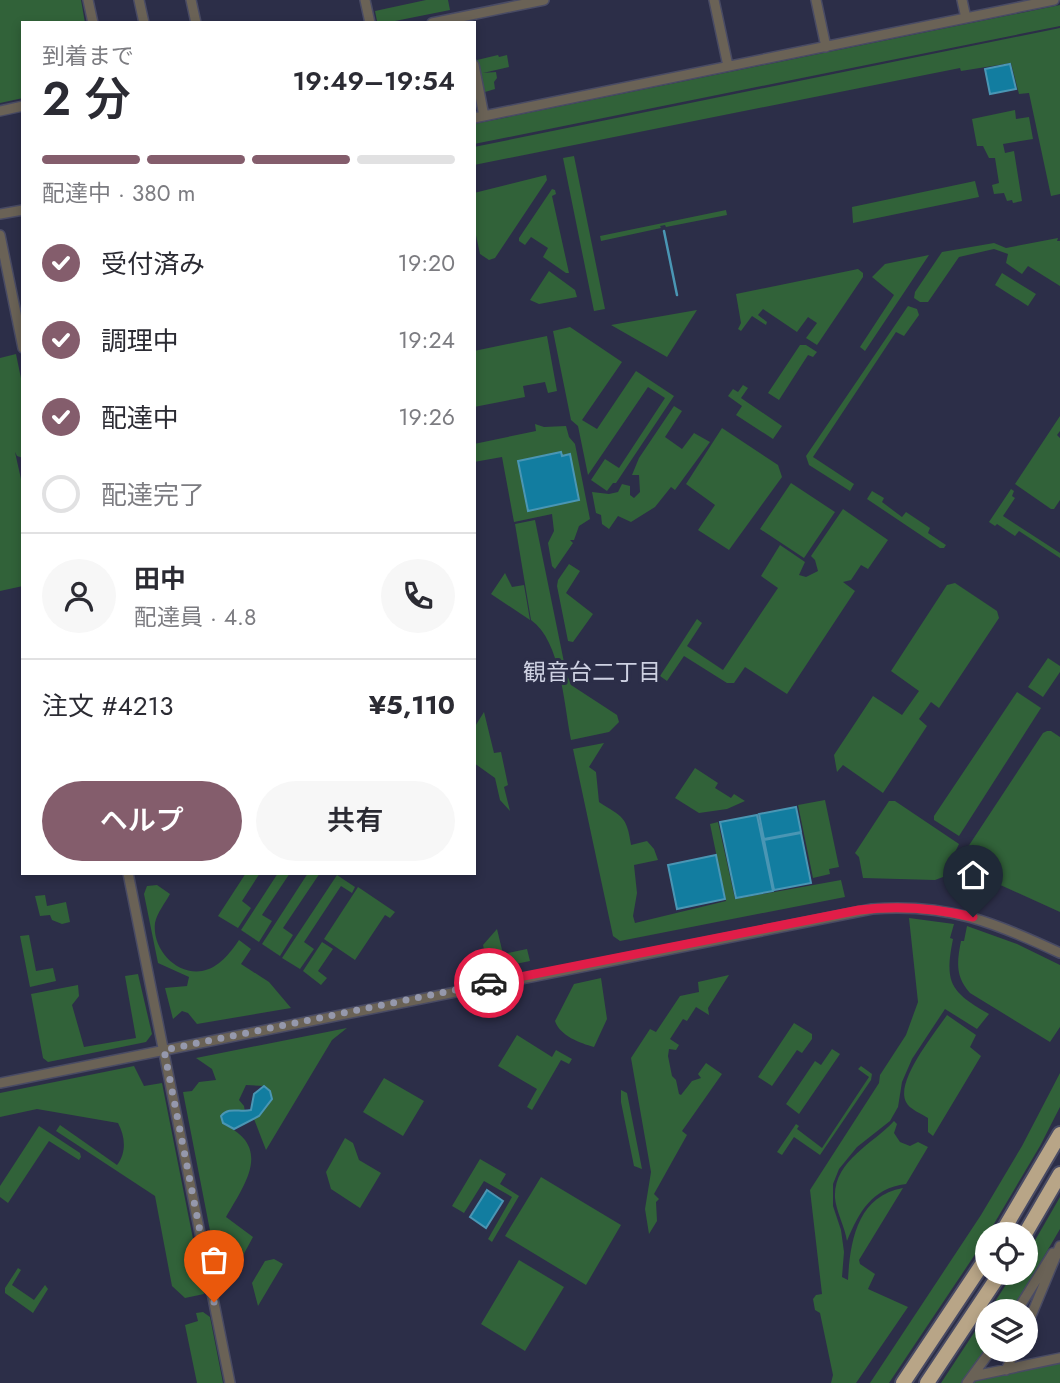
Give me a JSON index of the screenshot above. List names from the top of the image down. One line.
{"districts":["観音台二丁目"],"page":{"heading":["2 分","到着まで","19:49–19:54"],"panel":["田中","配達員 · 4.8","注文 #4213","¥5,110"],"bar":"配達中 · 380 m","list":[["受付済み","19:20"],["調理中","19:24"],["配達中","19:26"],"配達完了"],"buttons":["ヘルプ","共有"]}}
